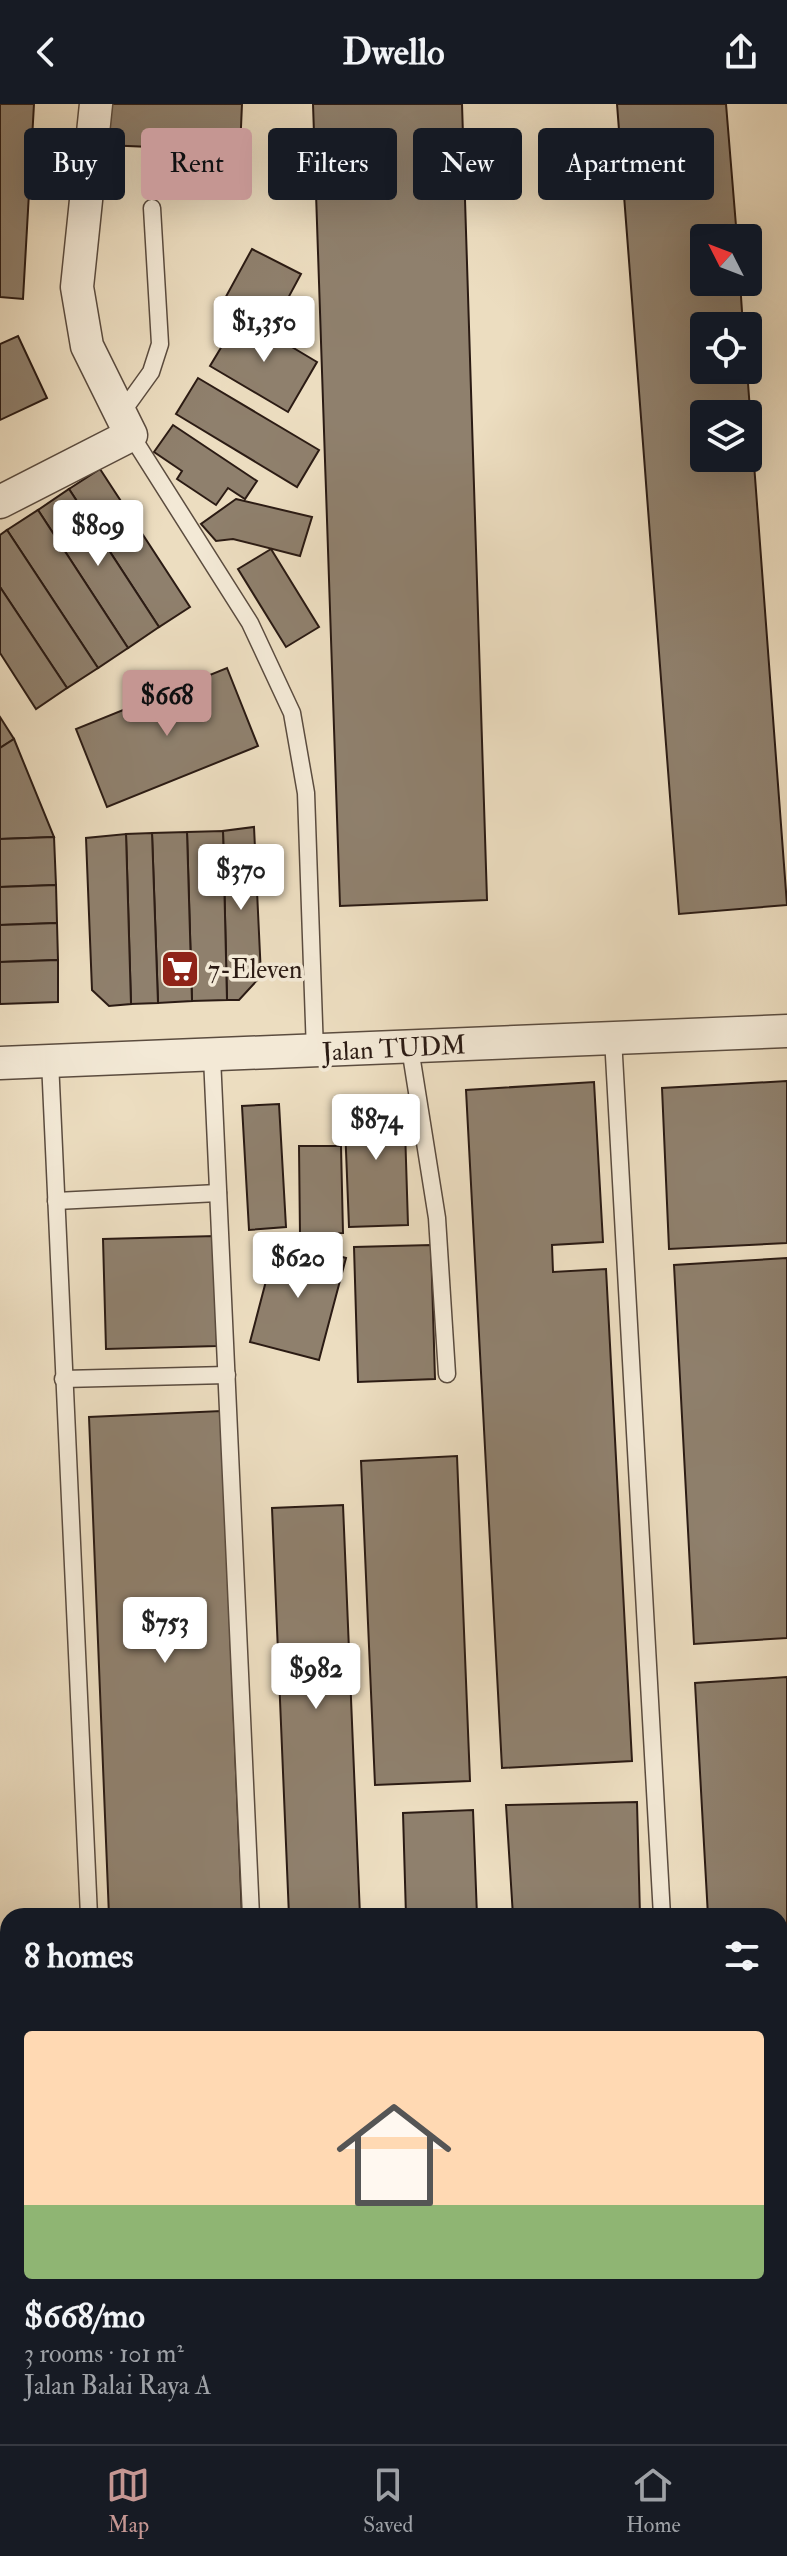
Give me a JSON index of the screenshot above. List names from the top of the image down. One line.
{"streets":{"street":["Jalan TUDM"]},"places":{"supermarket":["7-Eleven"]},"north":"top left","page":{"header":"Dwello","chip":["Buy","Rent","Filters","New","Apartment"],"price":["$1,350","$809","$668","$370","$874","$620","$753","$982"],"heading":"8 homes","list":[{"name":"$668/mo","note":"3 rooms · 101 m² · Jalan Balai Raya A"}],"tabs":["Map","Saved","Home"]}}
